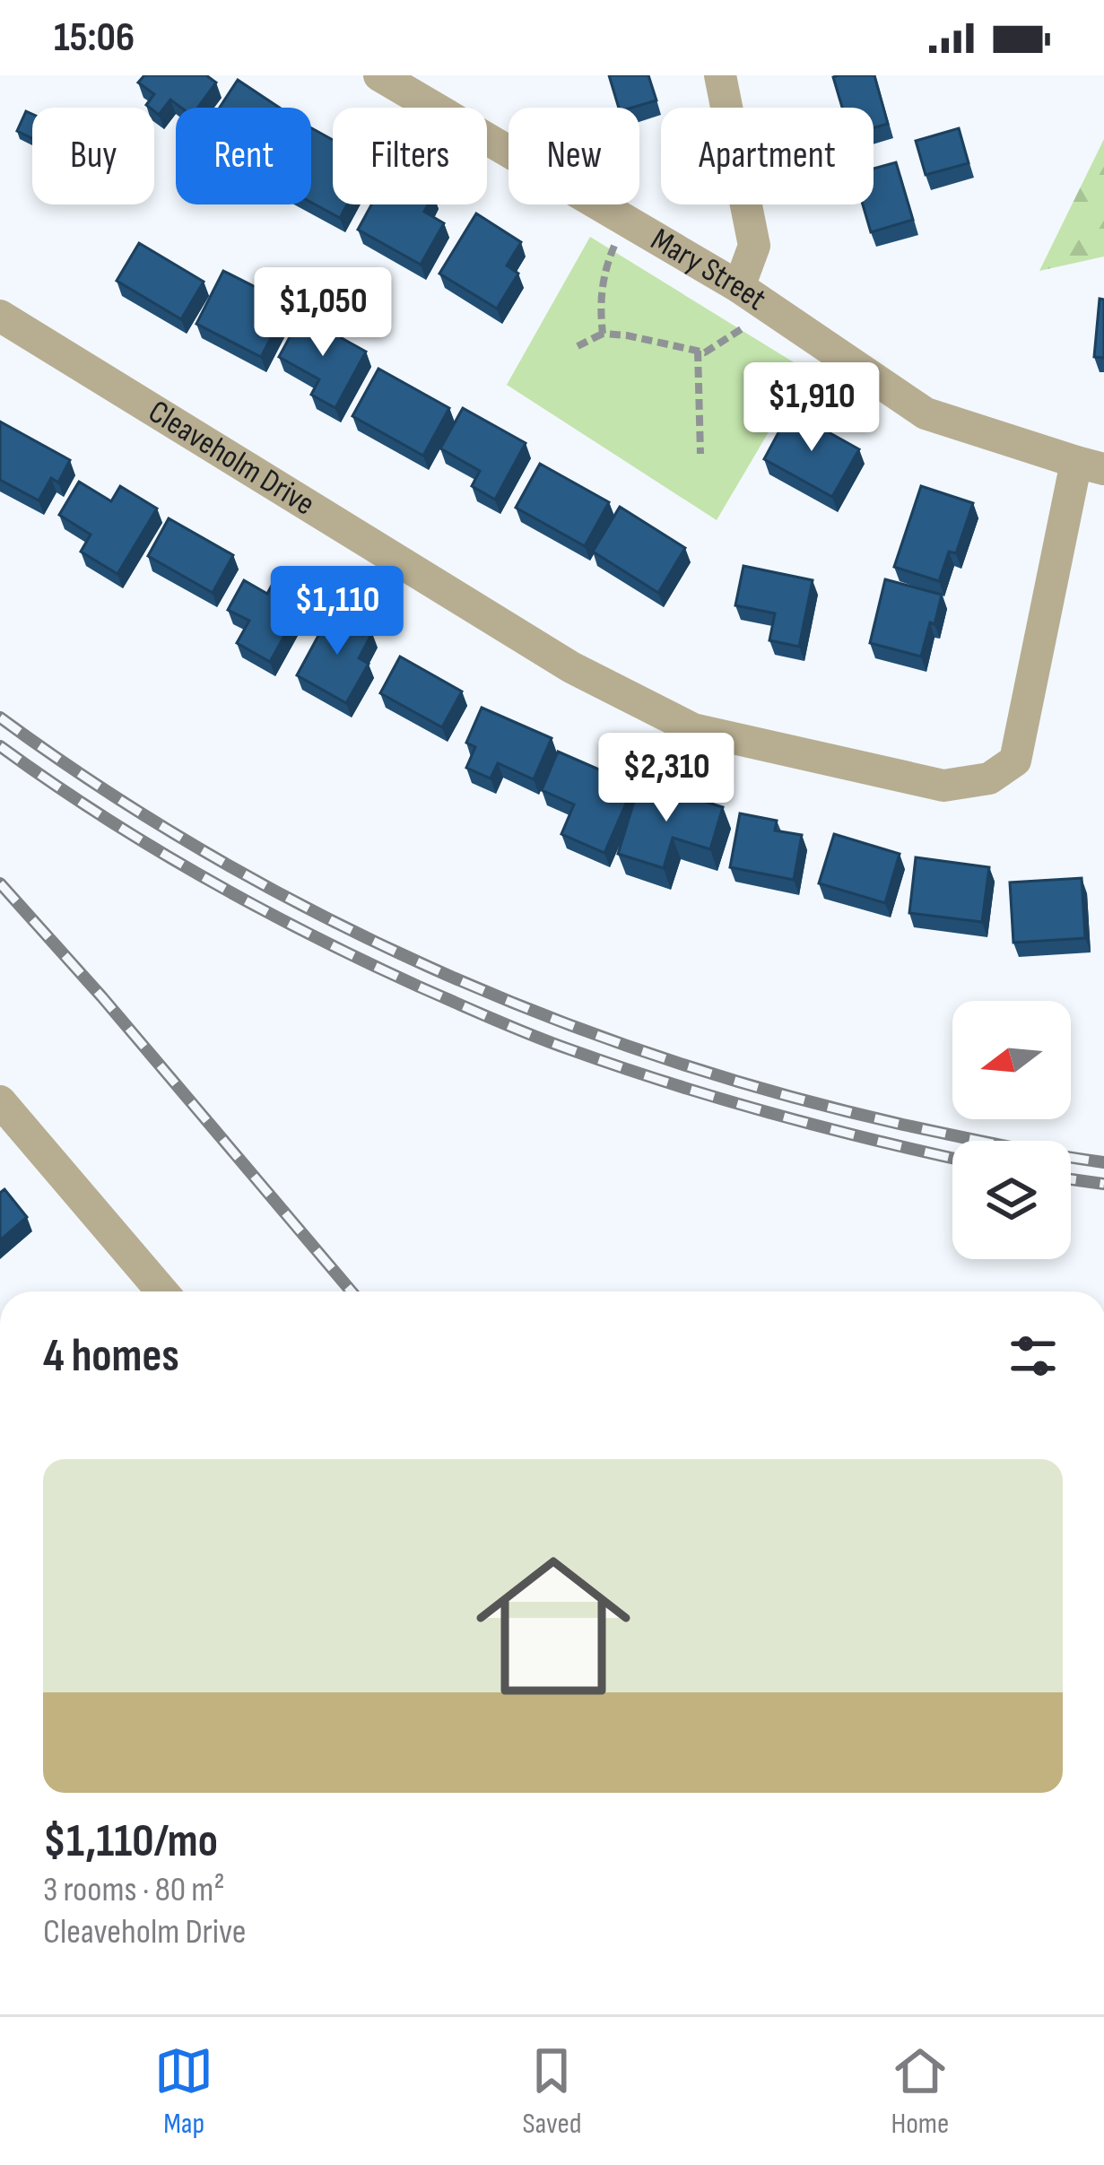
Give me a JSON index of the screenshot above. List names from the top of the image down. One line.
{"streets":{"street":["Mary Street","Cleaveholm Drive"]},"crossings":[["Mary Street","Cleaveholm Drive"]],"north":"left","page":{"status":"15:06","chip":["Buy","Rent","Filters","New","Apartment"],"price":["$1,050","$1,910","$1,110","$2,310"],"heading":"4 homes","list":[{"name":"$1,110/mo","note":"3 rooms · 80 m² · Cleaveholm Drive"}],"tabs":["Map","Saved","Home"]}}
